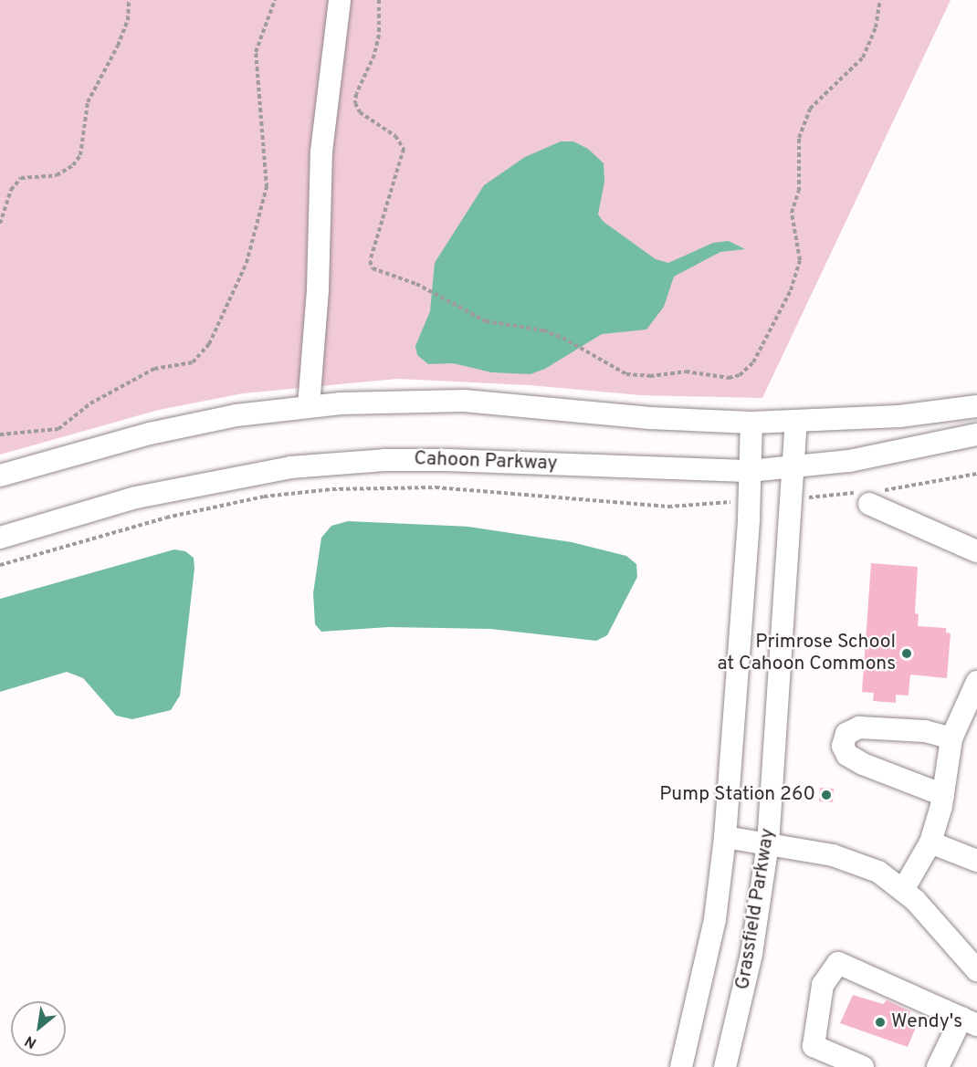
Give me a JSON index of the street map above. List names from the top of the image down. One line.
{"streets":{"street":["Cahoon Parkway","Grassfield Parkway"]},"crossings":[["Cahoon Parkway","Grassfield Parkway"]],"places":["Primrose School at Cahoon Commons","Pump Station 260","Wendy's"],"north":"bottom left"}
